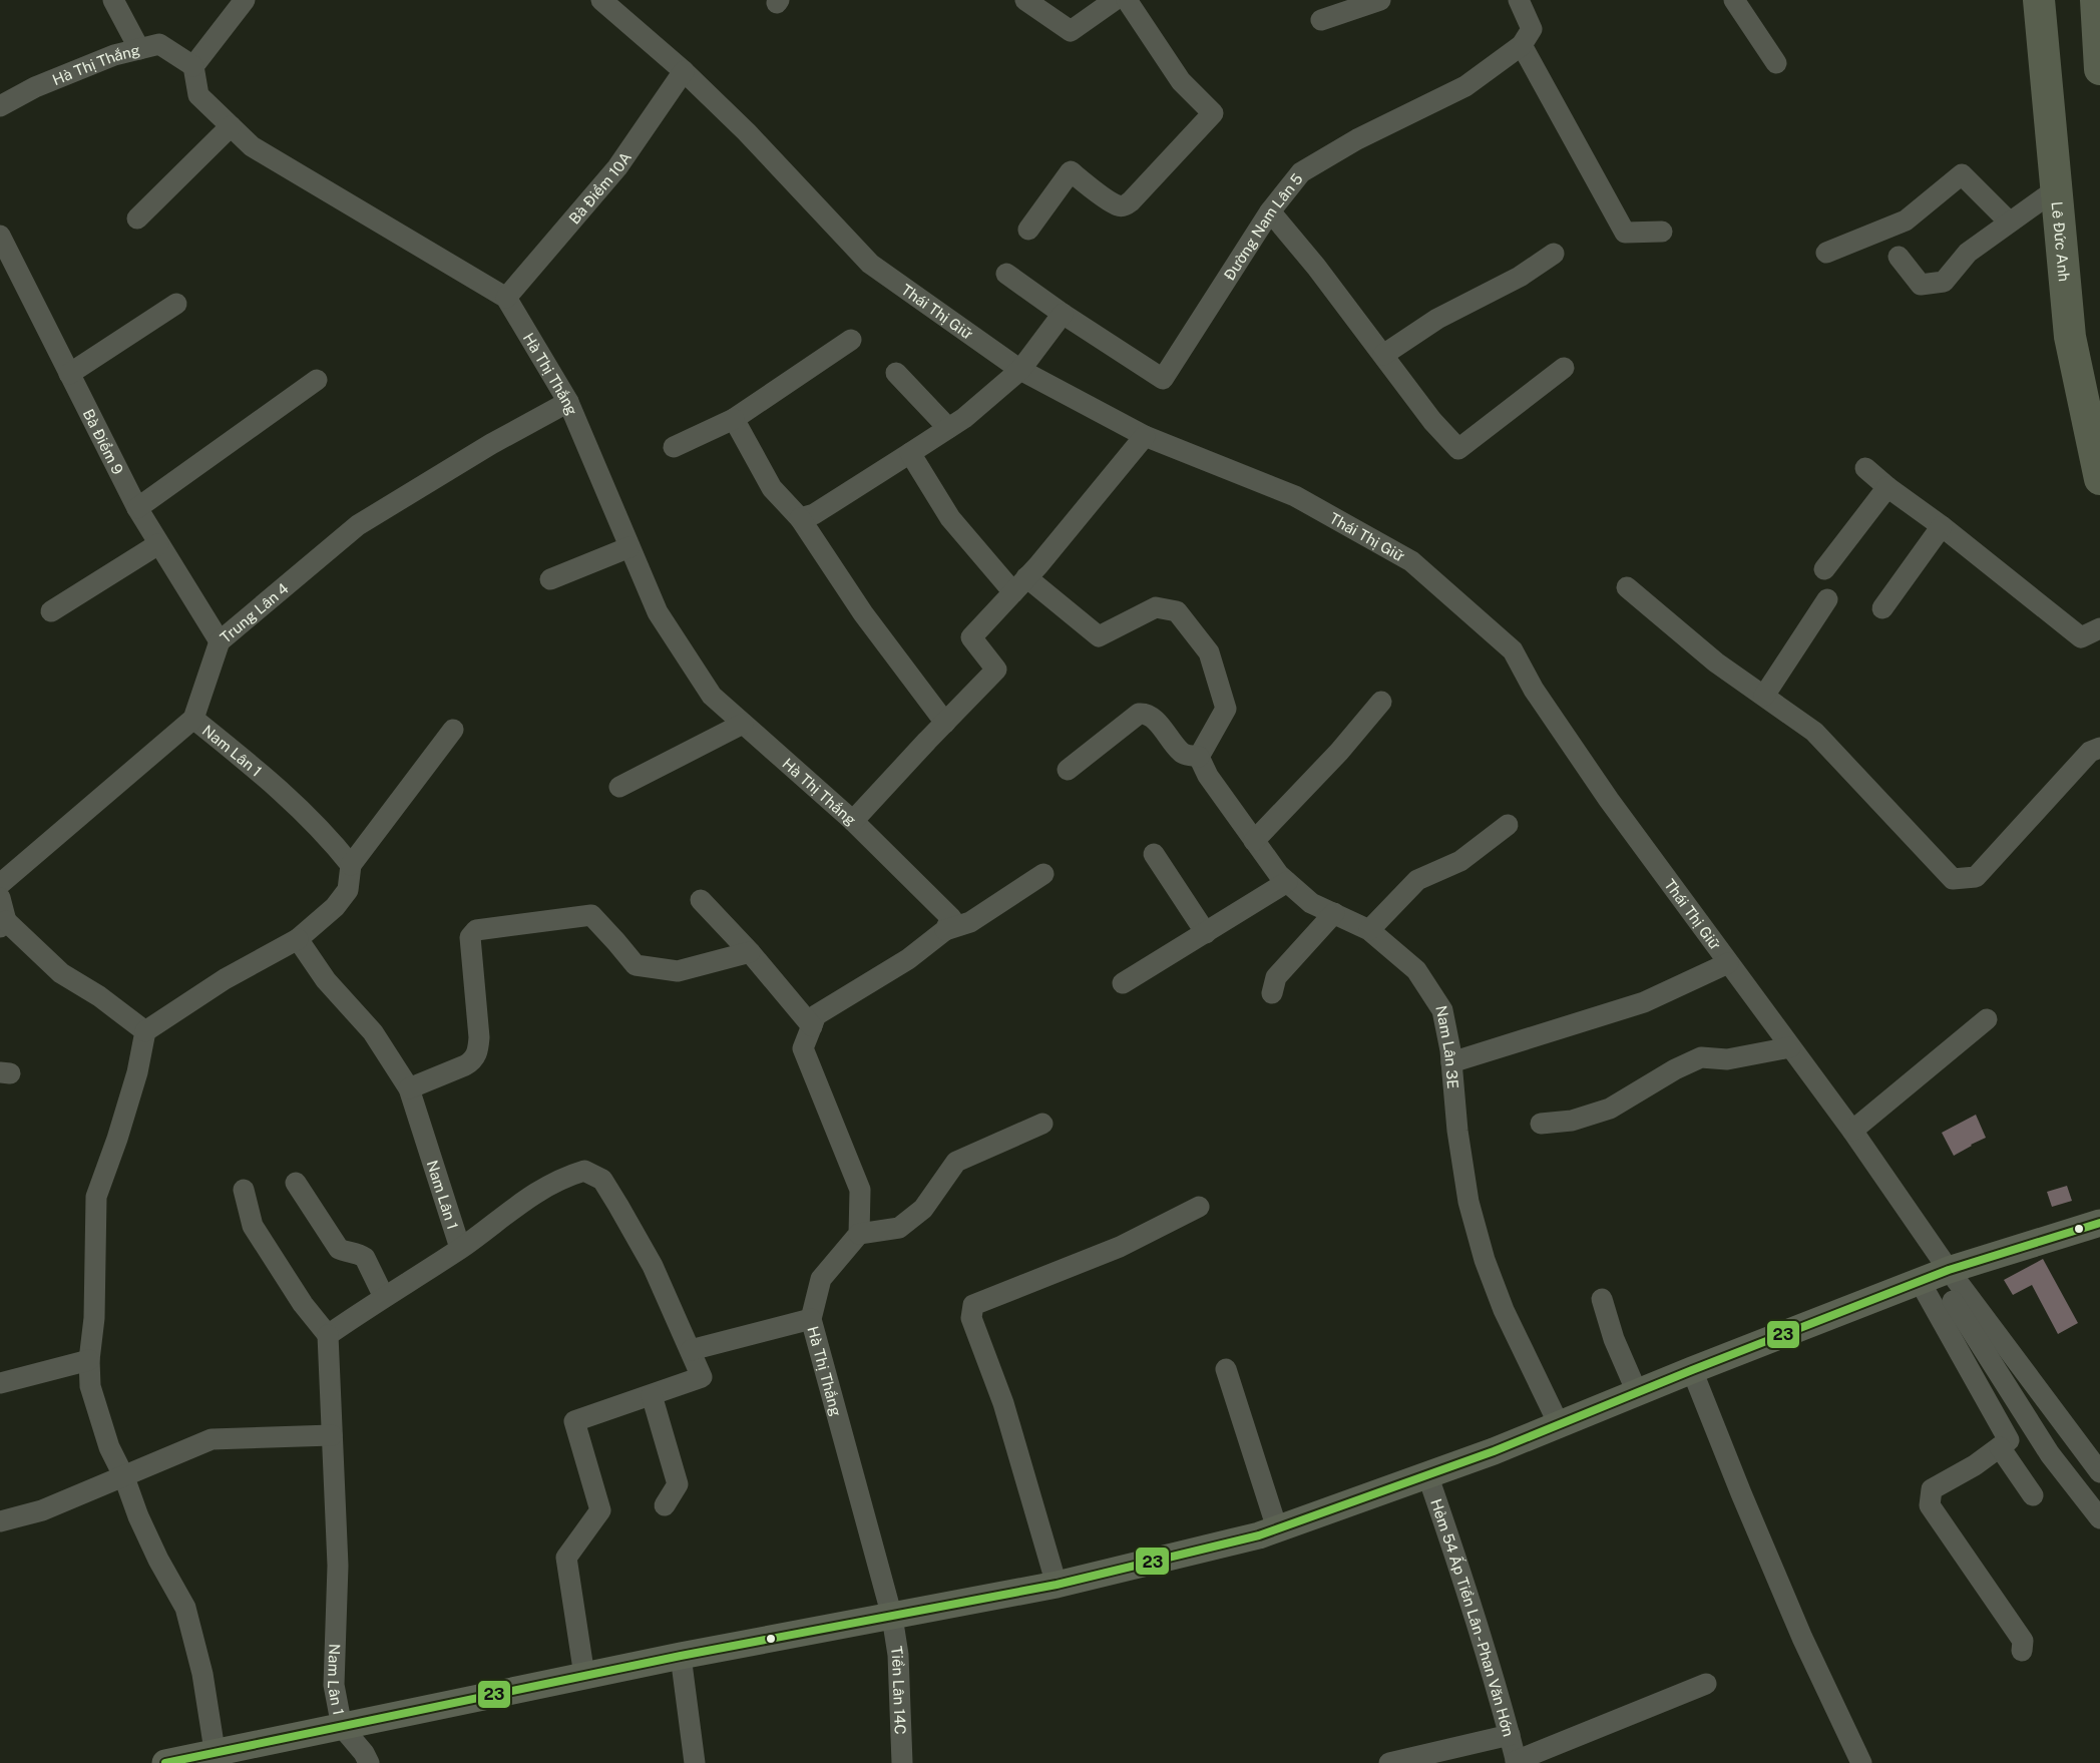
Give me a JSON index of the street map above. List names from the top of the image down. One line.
{"streets":{"highway":["Lê Đức Anh"],"street":["Hà Thị Thắng","Bà Điểm 10A","Đường Nam Lân 5","Thái Thị Giữ","Bà Điểm 9","Trung Lân 4","Nam Lân 1","Nam Lân 3E","Hẻm 54 Ấp Tiền Lân - Phan Văn Hớn","Tiền Lân 14C"]},"crossings":[["Hà Thị Thắng","Bà Điểm 10A"],["Hà Thị Thắng","Trung Lân 4"],["Hà Thị Thắng","Tiền Lân 14C"],["Bà Điểm 10A","Thái Thị Giữ"],["Bà Điểm 9","Trung Lân 4"],["Trung Lân 4","Nam Lân 1"]],"lines":["transit line 23"]}
